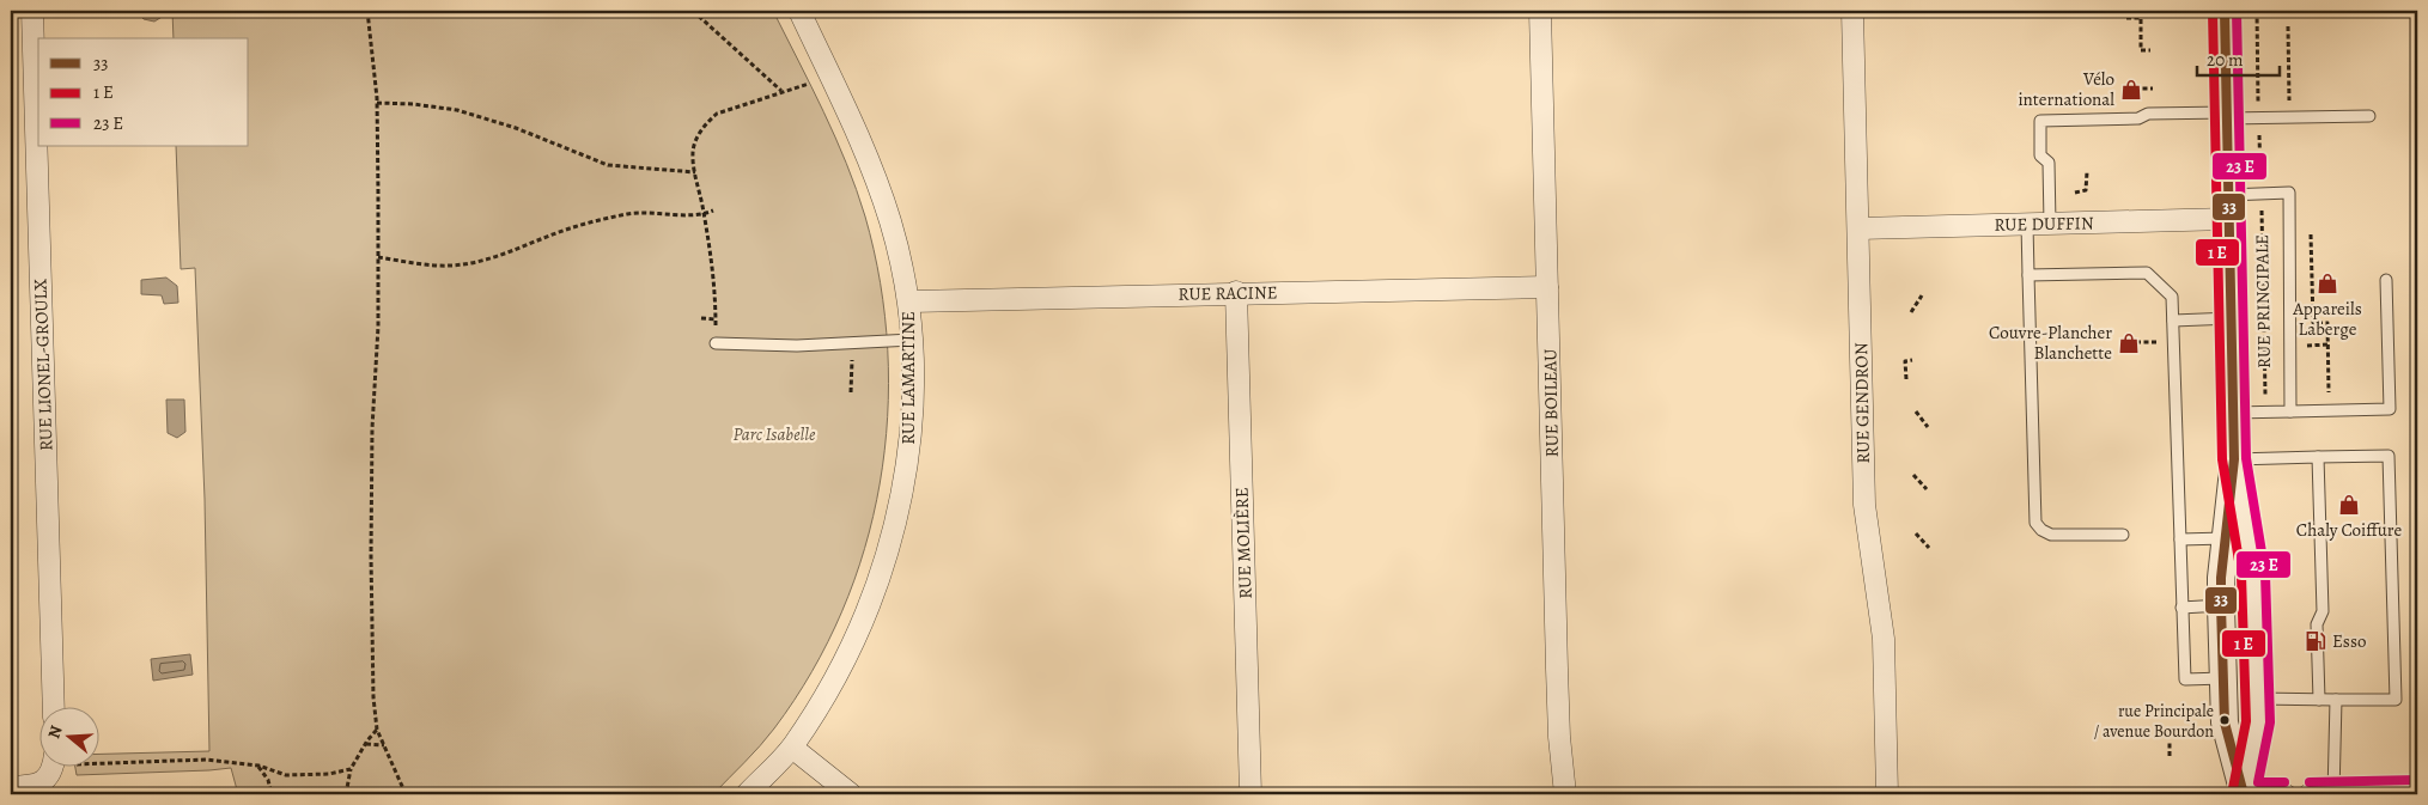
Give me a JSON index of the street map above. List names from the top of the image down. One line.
{"streets":{"street":["RUE DUFFIN","RUE RACINE","RUE PRINCIPALE","RUE LIONEL-GROULX","RUE LAMARTINE","RUE BOILEAU","RUE GENDRON","RUE MOLIÈRE"]},"crossings":[["RUE DUFFIN","RUE PRINCIPALE"],["RUE DUFFIN","RUE GENDRON"],["RUE RACINE","RUE LAMARTINE"],["RUE RACINE","RUE BOILEAU"],["RUE RACINE","RUE MOLIÈRE"]],"parks":["Parc Isabelle"],"places":{"shop":["Vélo international","Appareils Laberge","Couvre-Plancher Blanchette","Chaly Coiffure"],"fuel station":["Esso"],"other":["rue Principale / avenue Bourdon"]},"lines":["transit line 33"],"legend":["33","1 E","23 E"],"scale_bar":"20 m","north":"left"}
